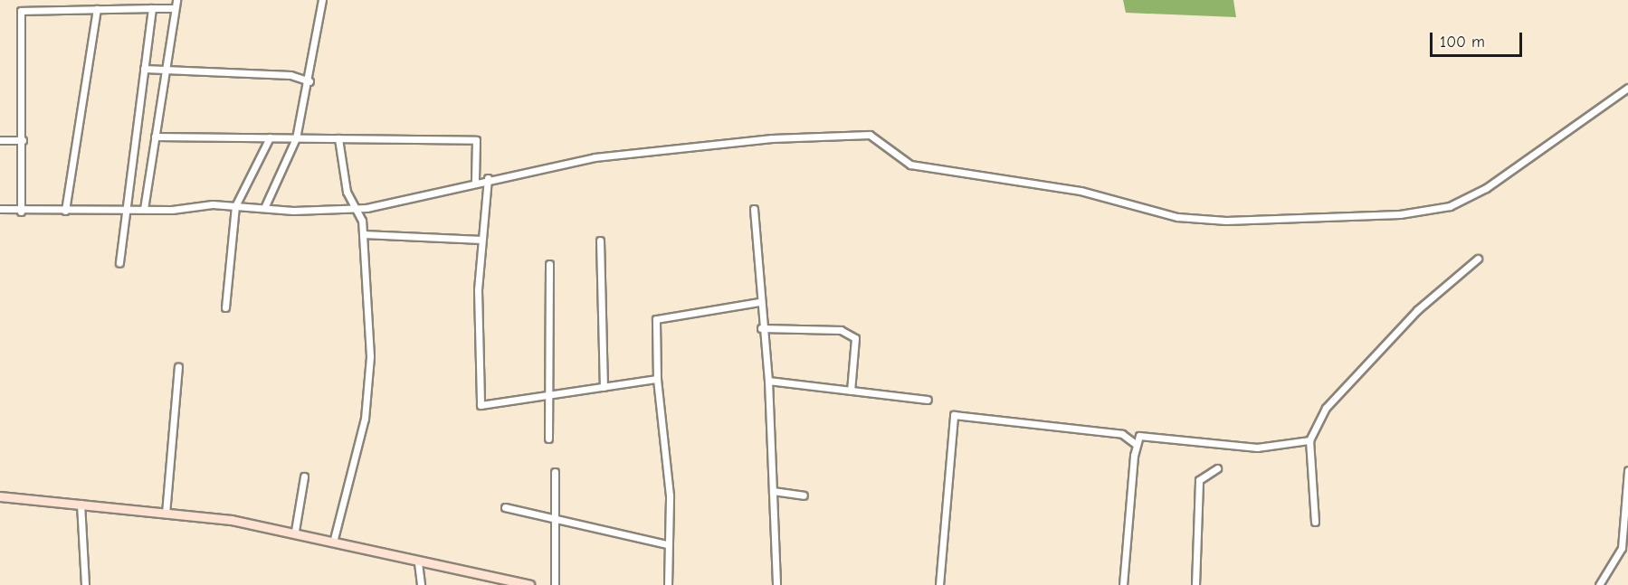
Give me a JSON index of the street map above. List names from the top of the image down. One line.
{"scale_bar":"100 m"}
